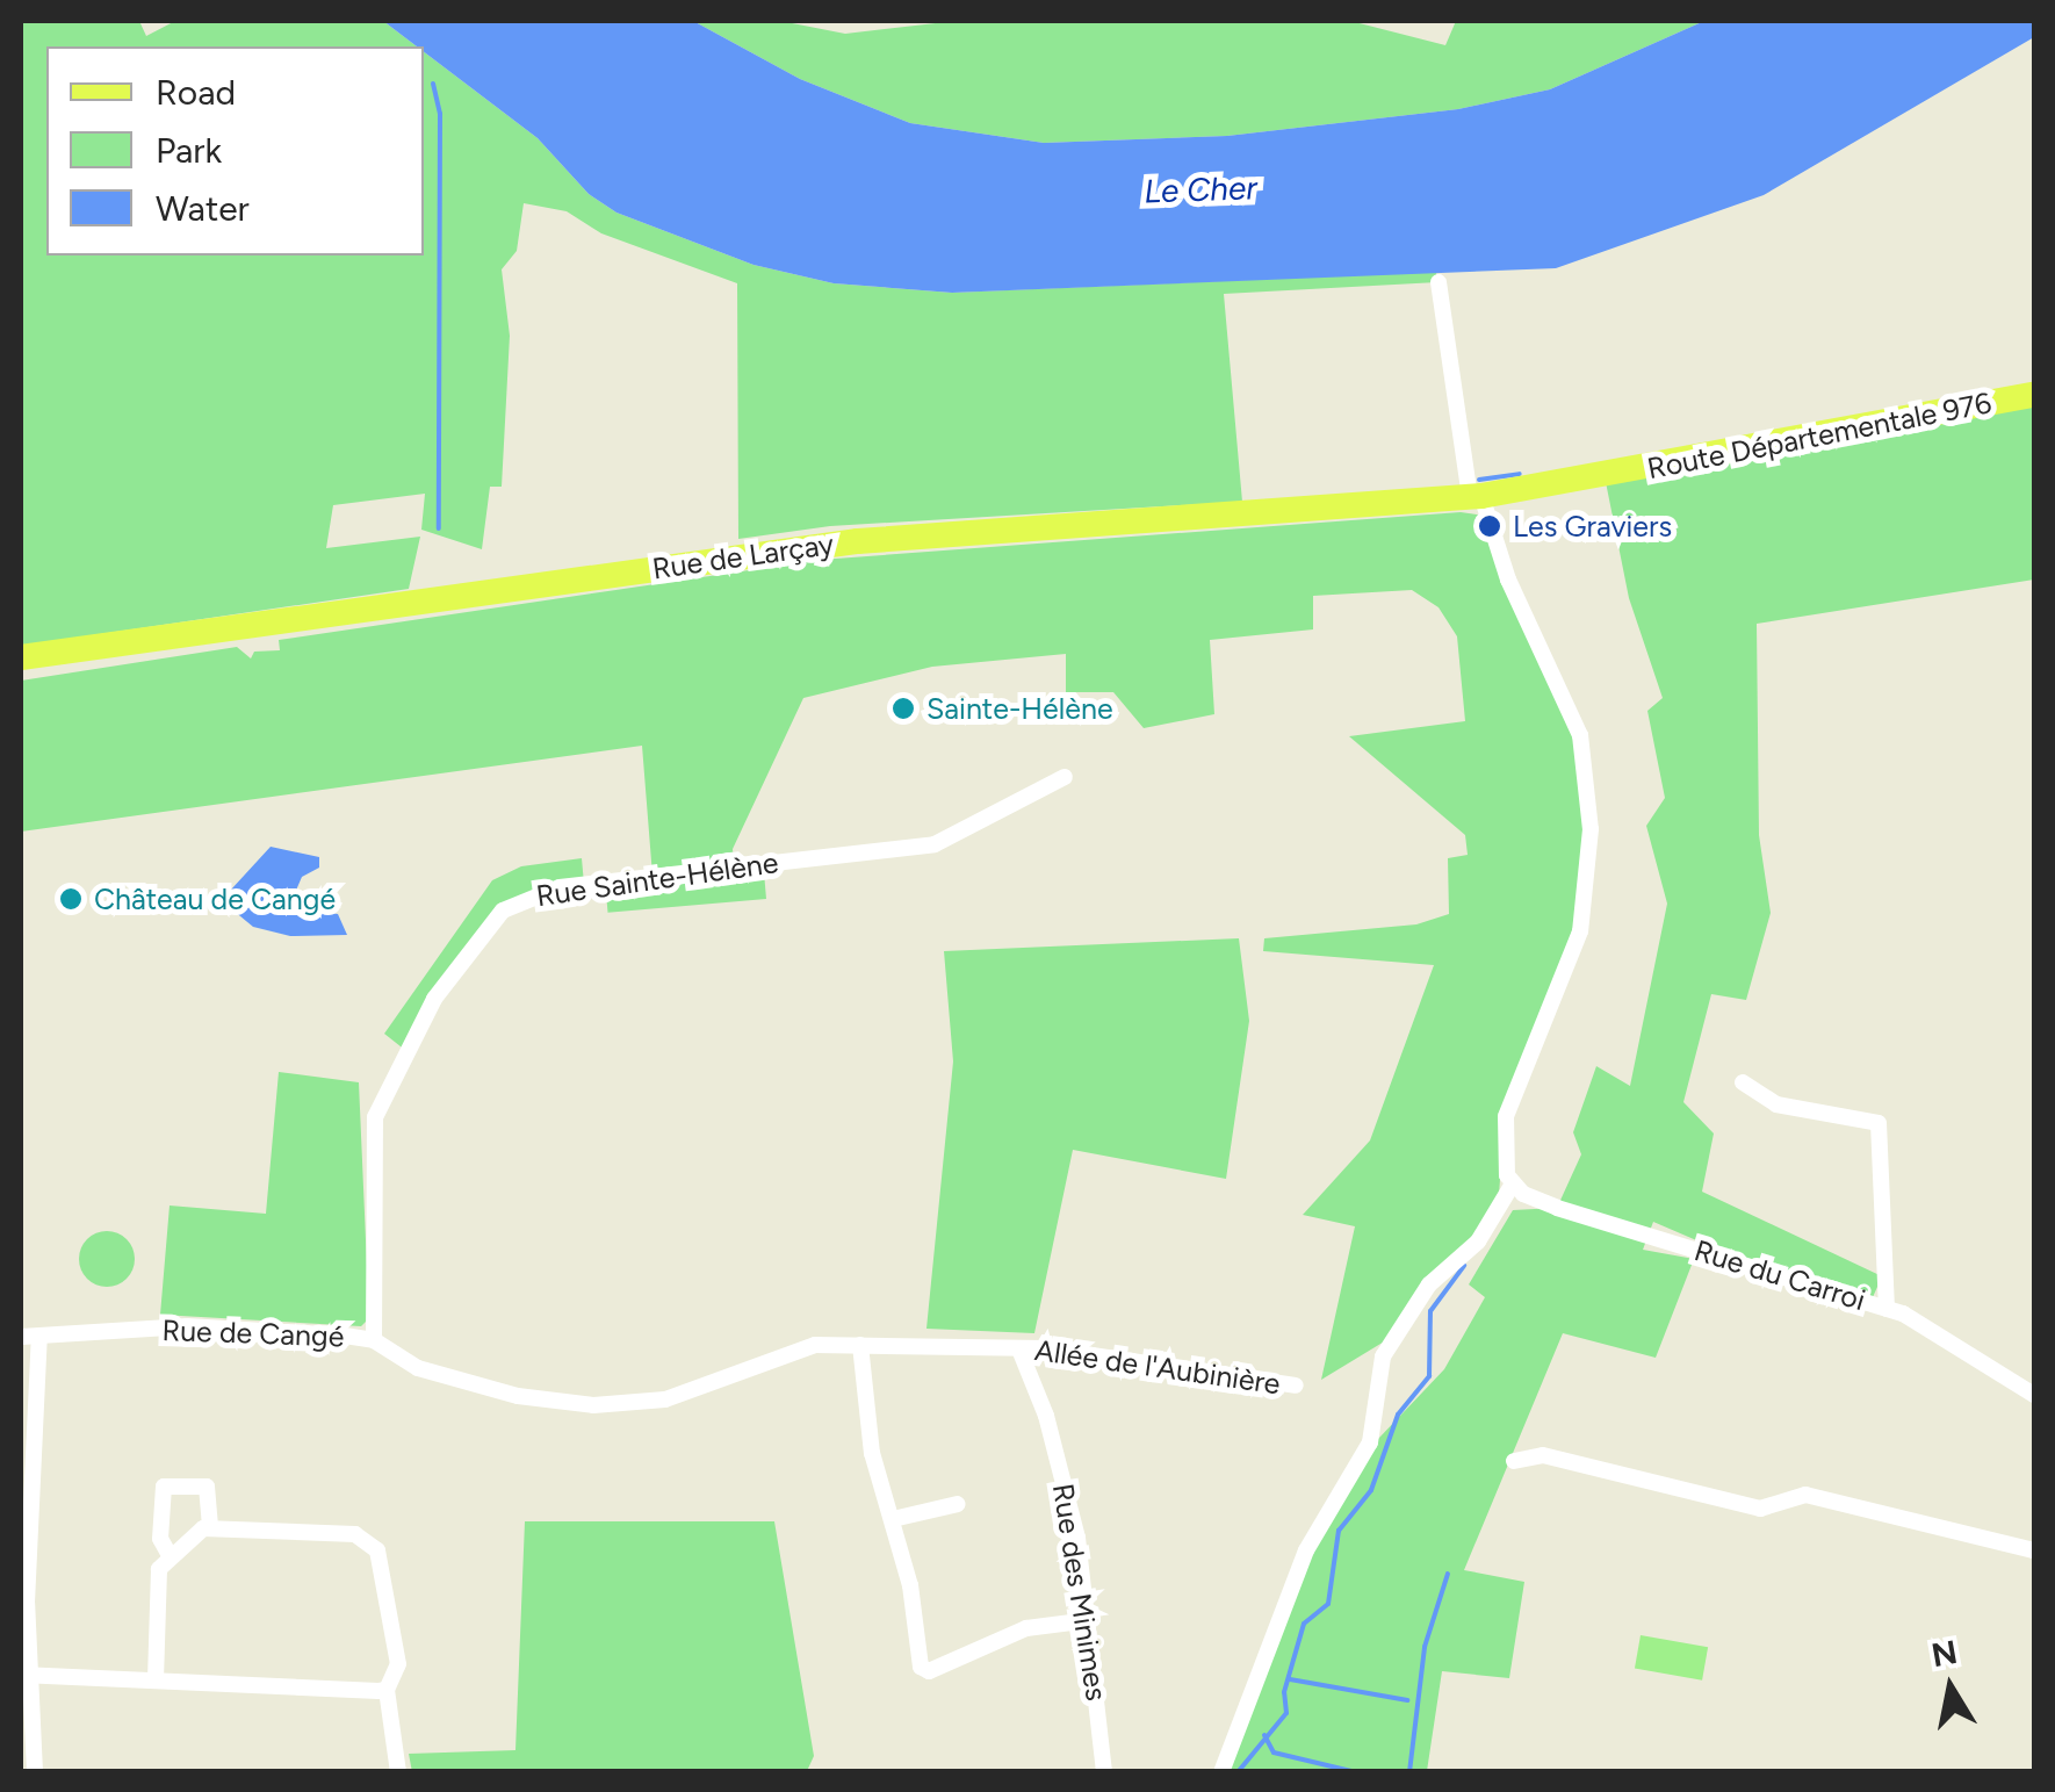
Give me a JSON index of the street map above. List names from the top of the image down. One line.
{"streets":{"main road":["Route Départementale 976","Rue de Larçay"],"street":["Rue Sainte-Hélène","Rue du Carroi","Rue de Cangé","Allée de l'Aubinière","Rue des Minimes"]},"crossings":[["Route Départementale 976","Rue de Larçay"],["Rue Sainte-Hélène","Rue de Cangé"],["Rue de Cangé","Allée de l'Aubinière"],["Rue de Cangé","Rue des Minimes"],["Allée de l'Aubinière","Rue des Minimes"]],"water":["Le Cher"],"places":["Les Graviers","Sainte-Hélène","Château de Cangé"],"legend":["Road","Park","Water"],"north":"top"}
